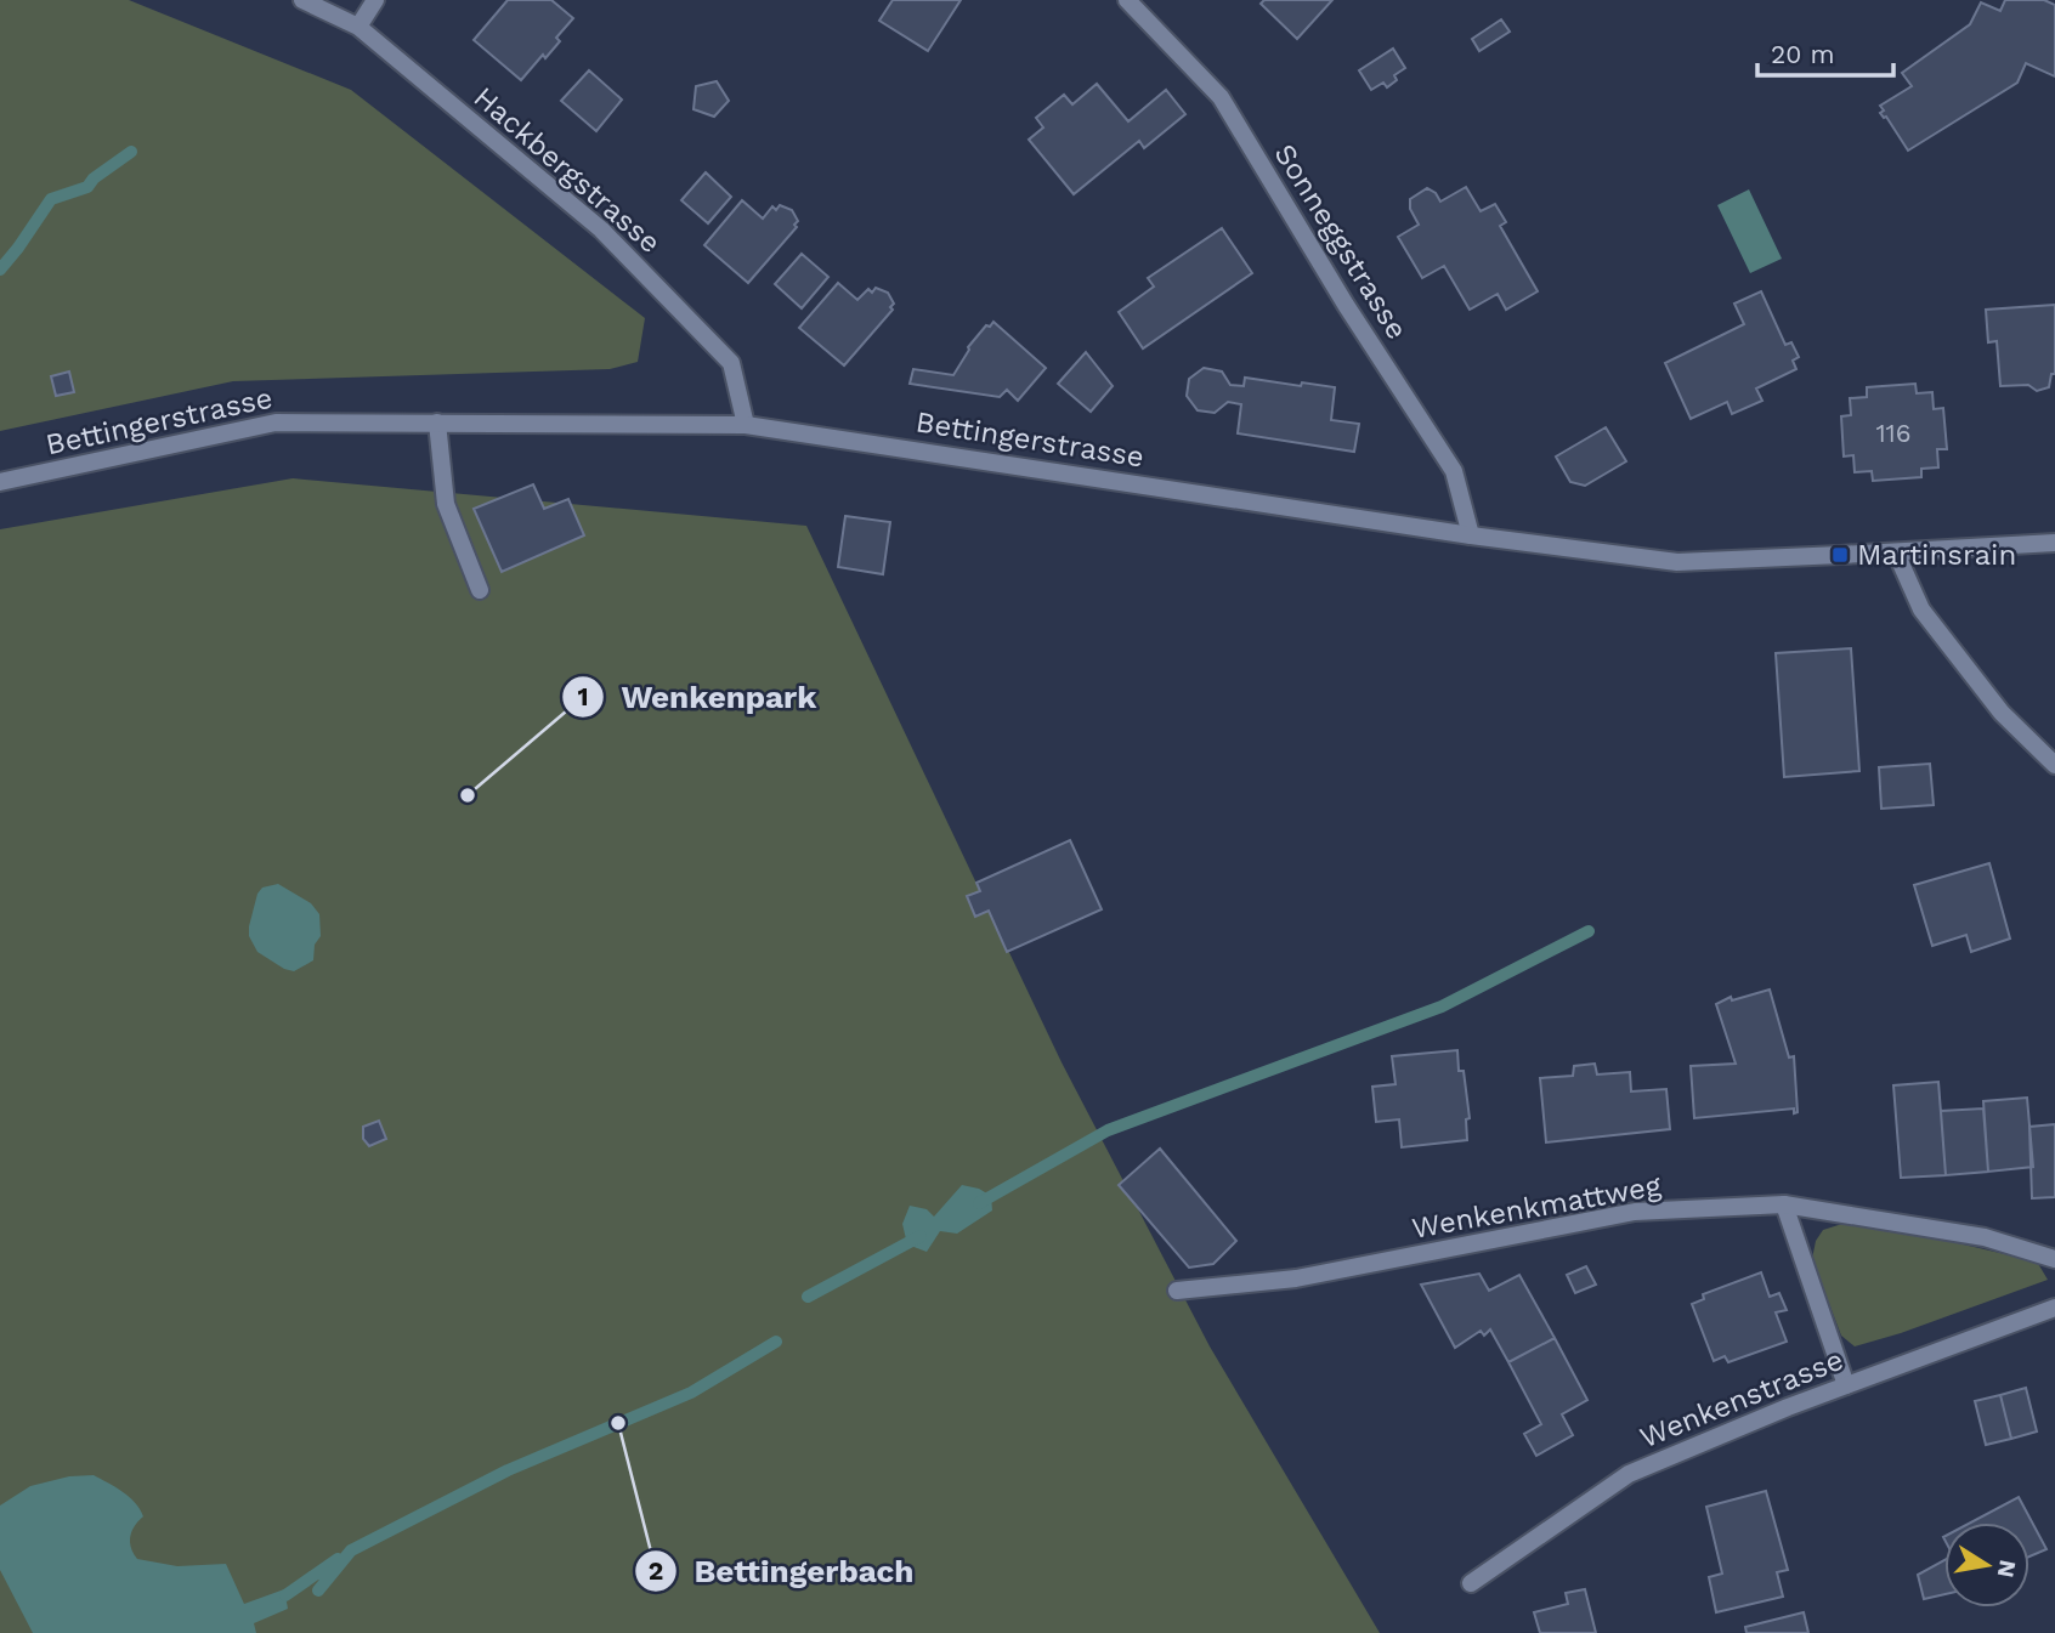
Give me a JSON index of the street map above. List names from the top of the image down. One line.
{"streets":{"street":["Hackbergstrasse","Sonneggstrasse","Bettingerstrasse","Wenkenkmattweg","Wenkenstrasse"]},"crossings":[["Hackbergstrasse","Bettingerstrasse"],["Sonneggstrasse","Bettingerstrasse"]],"places":{"transit":["Martinsrain"],"other":["Wenkenpark","Bettingerbach"]},"house_numbers":["116"],"scale_bar":"20 m","north":"right"}
